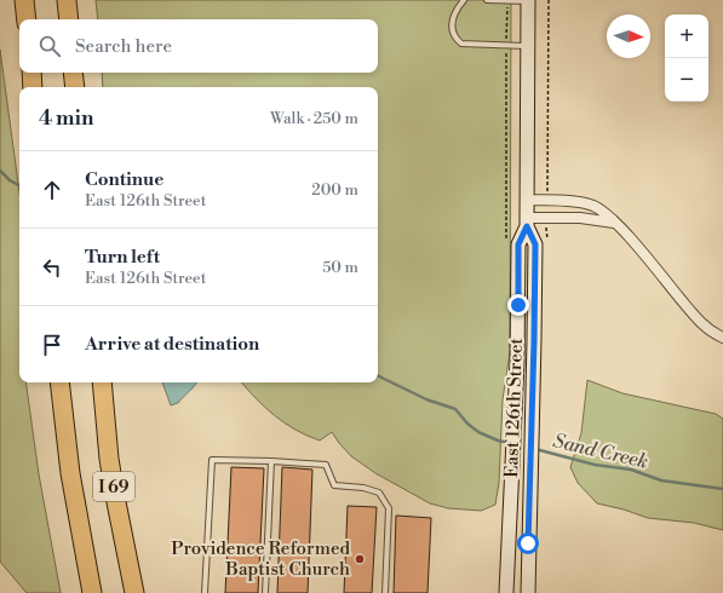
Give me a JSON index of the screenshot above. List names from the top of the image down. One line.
{"streets":{"highway":["I 69"],"main road":["East 126th Street"]},"water":["Sand Creek"],"places":["Providence Reformed Baptist Church"],"north":"right","page":{"map_buttons":["+","−"],"search":"Search here","heading":["4 min","Walk · 250 m"],"list":[["Continue","East 126th Street","200 m"],["Turn left","East 126th Street","50 m"],"Arrive at destination"]}}
